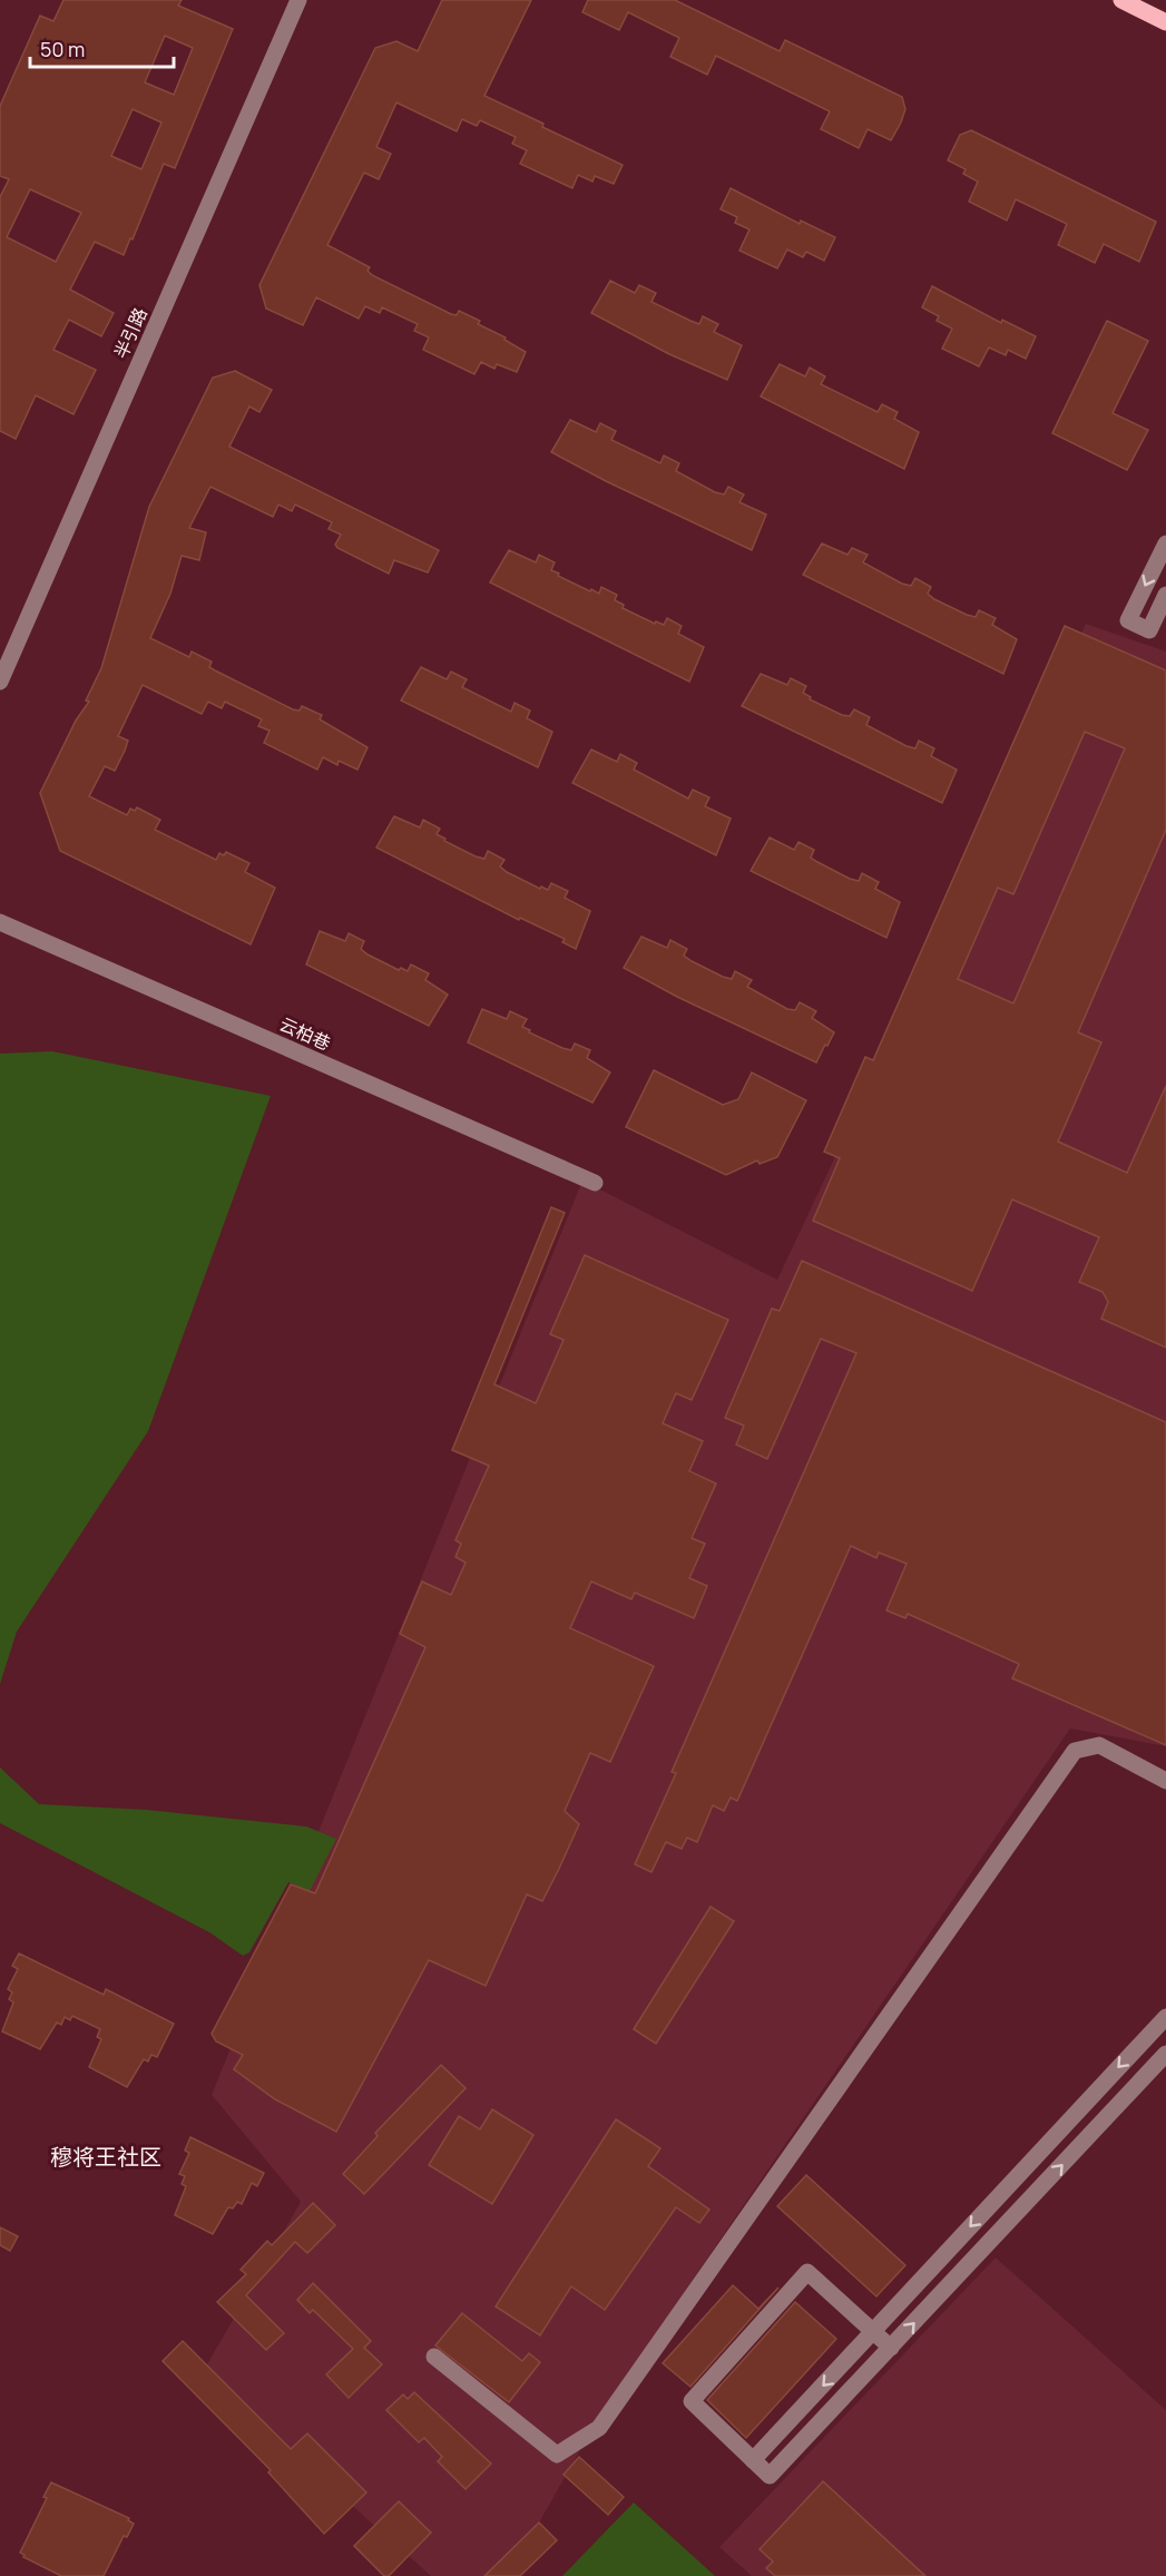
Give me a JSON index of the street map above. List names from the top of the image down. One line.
{"streets":{"street":["半引路","云柏巷"]},"districts":["穆将王社区"],"scale_bar":"50 m"}
